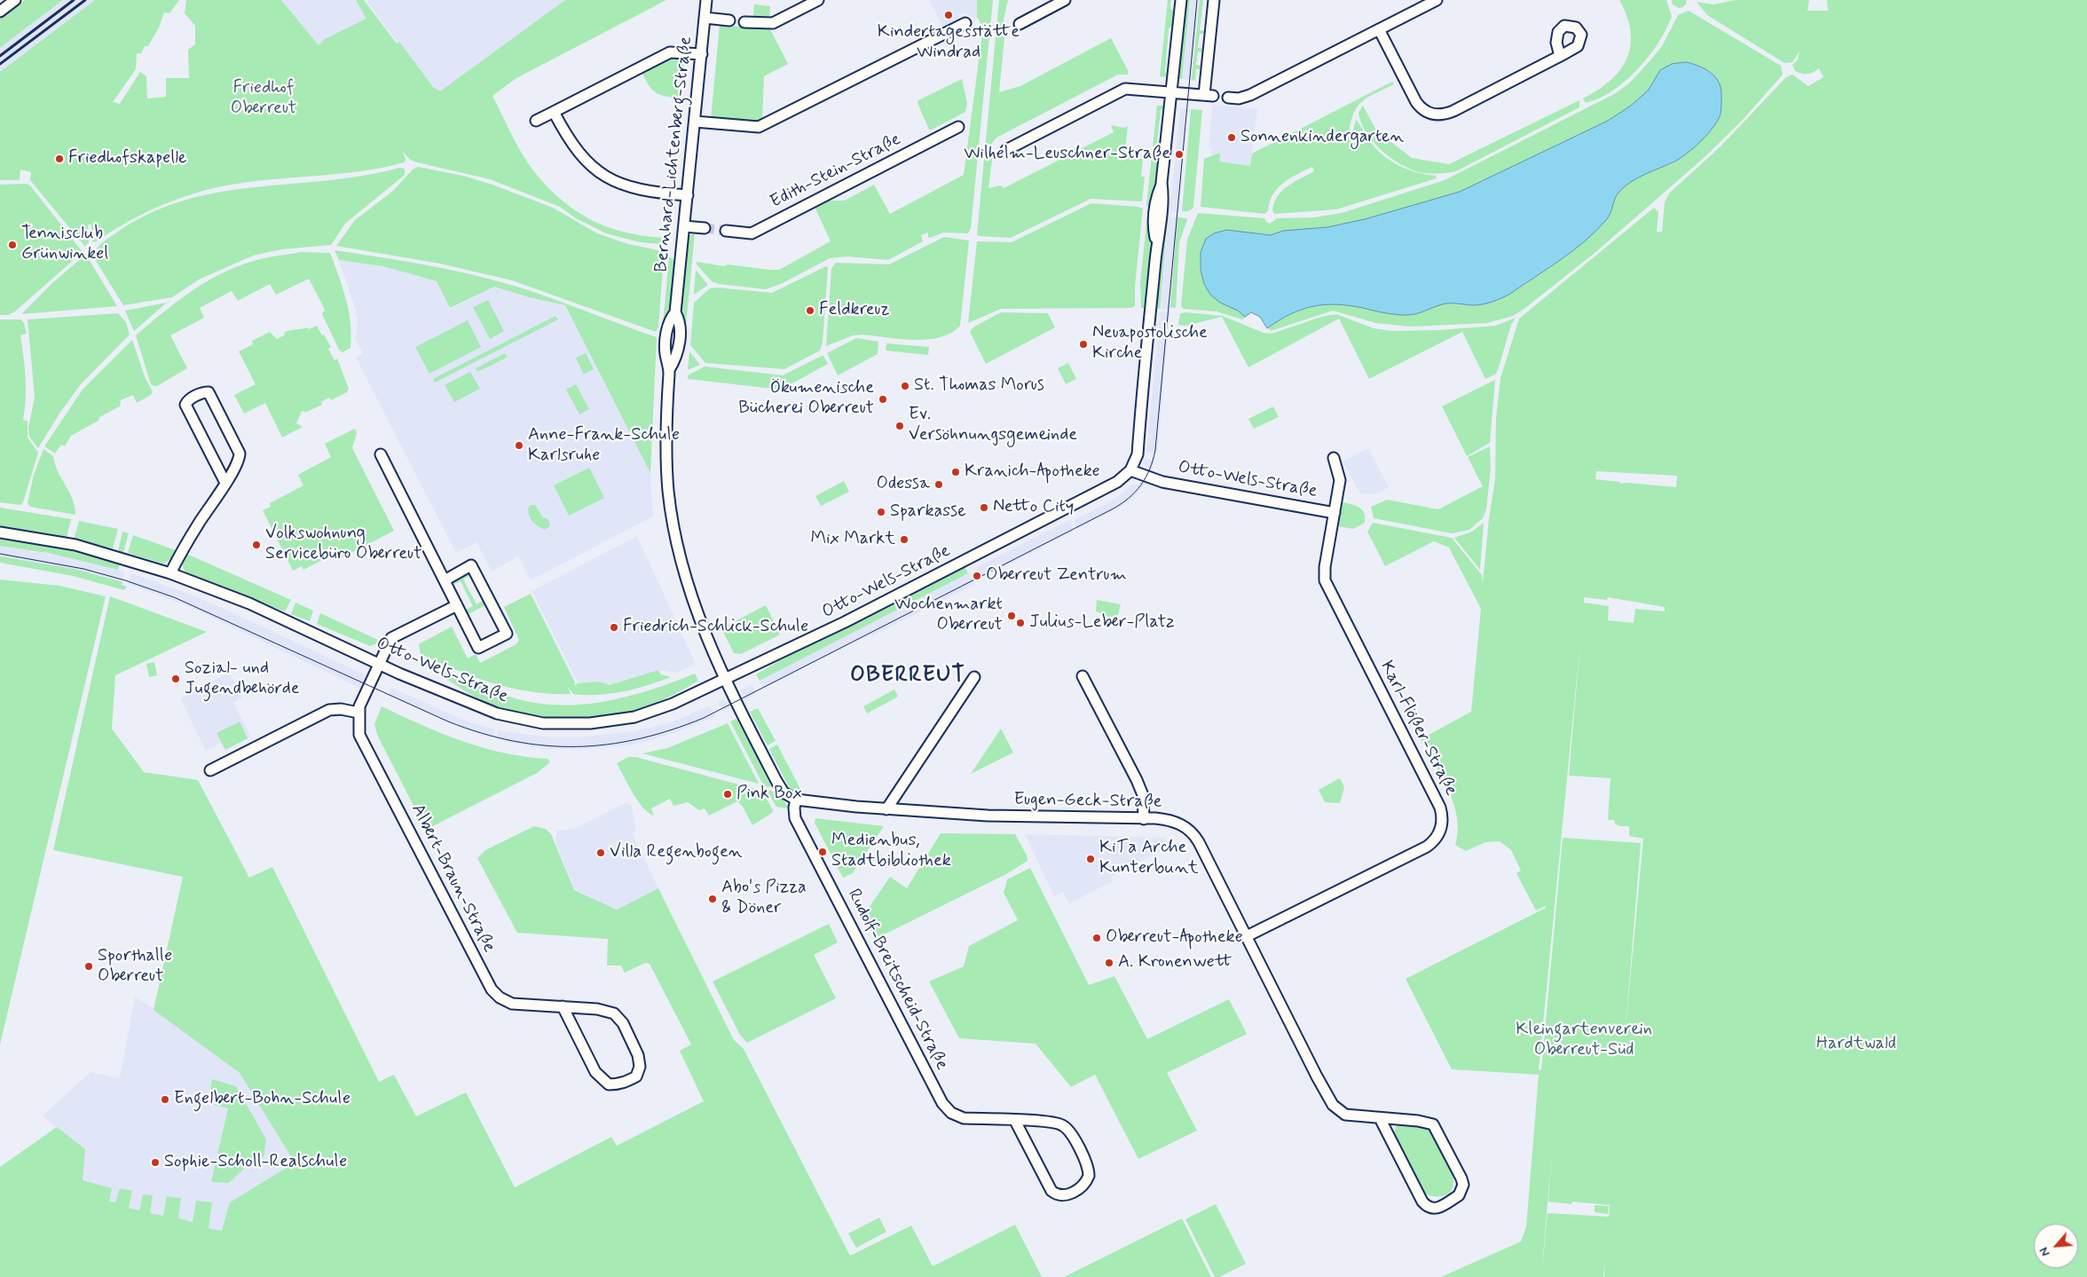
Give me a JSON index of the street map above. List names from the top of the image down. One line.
{"streets":{"street":["Bernhard-Lichtenberg-Straße","Edith-Stein-Straße","Otto-Wels-Straße","Karl-Flößer-Straße","Eugen-Geck-Straße","Albert-Braun-Straße","Rudolf-Breitscheid-Straße"]},"crossings":[["Bernhard-Lichtenberg-Straße","Otto-Wels-Straße"],["Bernhard-Lichtenberg-Straße","Eugen-Geck-Straße"],["Otto-Wels-Straße","Karl-Flößer-Straße"],["Otto-Wels-Straße","Eugen-Geck-Straße"],["Otto-Wels-Straße","Albert-Braun-Straße"],["Karl-Flößer-Straße","Eugen-Geck-Straße"],["Eugen-Geck-Straße","Rudolf-Breitscheid-Straße"]],"districts":["OBERREUT"],"parks":["Friedhof Oberreut","Kleingartenverein Oberreut-Süd","Hardtwald"],"places":["Kindertagesstätte Windrad","Sonnenkindergarten","Wilhelm-Leuschner-Straße","Friedhofskapelle","Tennisclub Grünwinkel","Feldkreuz","Neuapostolische Kirche","St. Thomas Morus","Ökumenische Bücherei Oberreut","Ev. Versöhnungsgemeinde","Anne-Frank-Schule Karlsruhe","Kranich-Apotheke","Odessa","Netto City","Sparkasse","Mix Markt","Volkswohnung Servicebüro Oberreut","Oberreut Zentrum","Wochenmarkt Oberreut","Julius-Leber-Platz","Friedrich-Schlick-Schule","Sozial- und Jugendbehörde","Pink Box","Medienbus, Stadtbibliothek","Villa Regenbogen","KiTa Arche Kunterbunt","Abo's Pizza & Döner","Oberreut-Apotheke","A. Kronenwett","Sporthalle Oberreut","Engelbert-Bohn-Schule","Sophie-Scholl-Realschule"],"north":"bottom left"}
